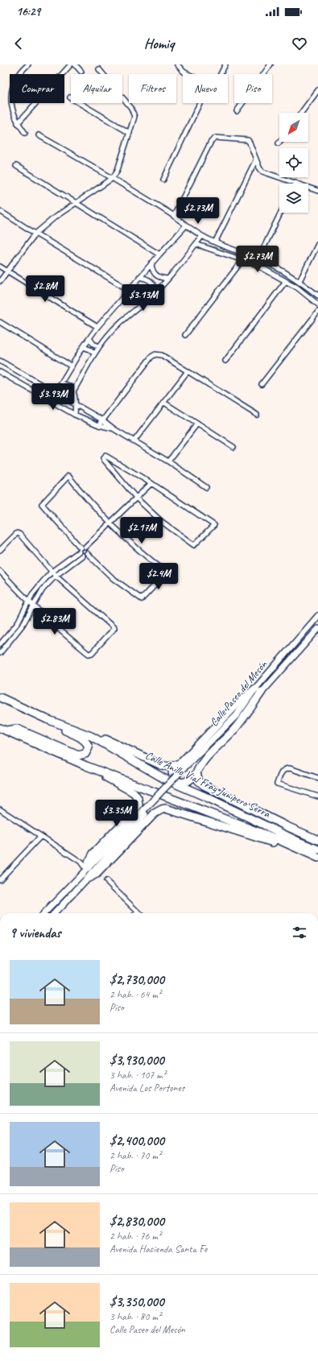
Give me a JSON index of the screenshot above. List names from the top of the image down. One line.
{"streets":{"highway":["Calle Anillo Vial Fray Junípero Serra"],"main road":["Calle Paseo del Mesón"]},"north":"bottom left","page":{"status":"16:29","header":"Homiq","chip":["Comprar","Alquilar","Filtros","Nuevo","Piso"],"price":["$2.73M","$2.73M","$2.8M","$3.13M","$3.93M","$2.17M","$2.4M","$2.83M","$3.35M"],"heading":"9 viviendas","list":[{"name":"$2,730,000","note":"2 hab. · 64 m² · Piso"},{"name":"$3,930,000","note":"3 hab. · 107 m² · Avenida Los Portones"},{"name":"$2,400,000","note":"2 hab. · 70 m² · Piso"},{"name":"$2,830,000","note":"2 hab. · 76 m² · Avenida Hacienda Santa Fe"},{"name":"$3,350,000","note":"3 hab. · 80 m² · Calle Paseo del Mesón"}]}}
